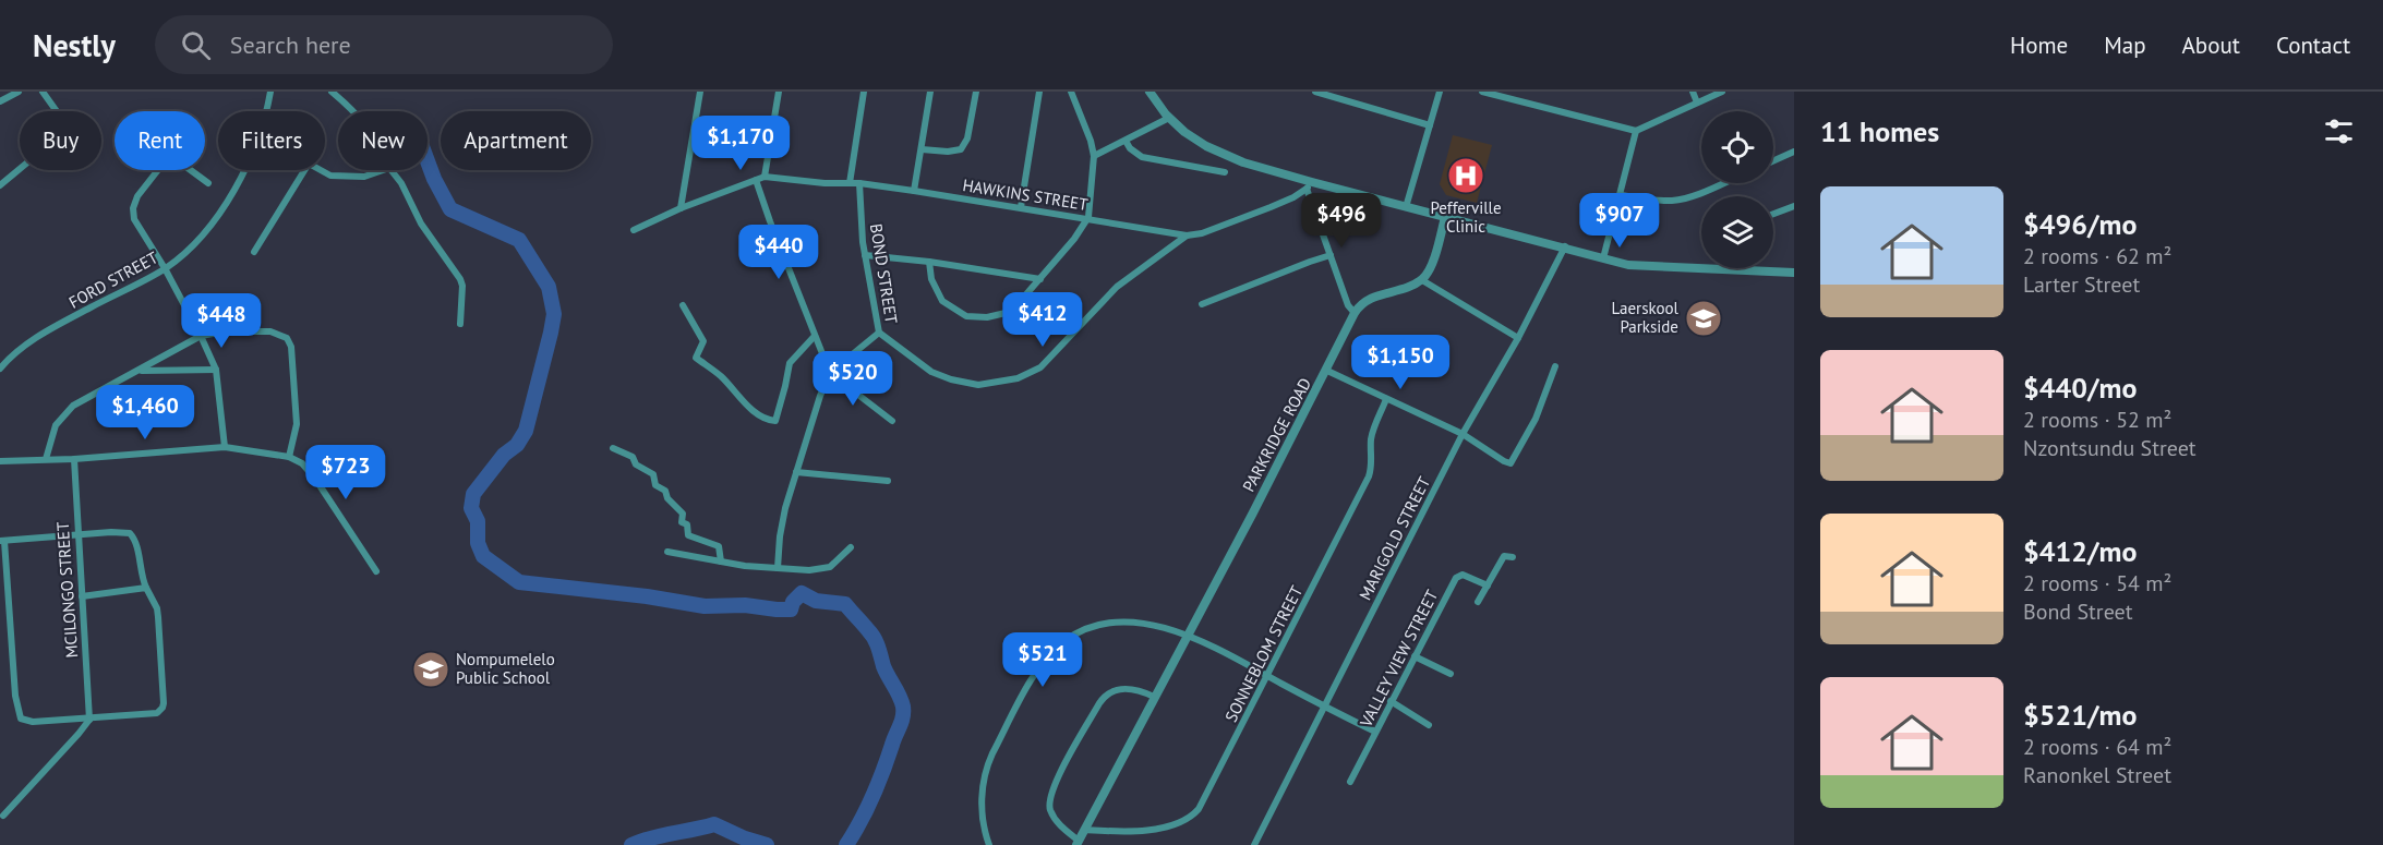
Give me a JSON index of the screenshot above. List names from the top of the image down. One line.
{"streets":{"street":["HAWKINS STREET","BOND STREET","FORD STREET","PARKRIDGE ROAD","MARIGOLD STREET","MCILONGO STREET","SONNEBLOM STREET","VALLEY VIEW STREET"]},"crossings":[["HAWKINS STREET","BOND STREET"],["PARKRIDGE ROAD","SONNEBLOM STREET"]],"places":{"hospital":["Pefferville Clinic"],"school or university":["Laerskool Parkside","Nompumelelo Public School"]},"page":{"header":"Nestly","search":"Search here","nav":["Home","Map","About","Contact"],"heading":"11 homes","chip":["Buy","Rent","Filters","New","Apartment"],"price":["$1,170","$496","$907","$440","$412","$448","$1,150","$520","$1,460","$723","$521"],"list":[{"name":"$496/mo","note":"2 rooms · 62 m² · Larter Street"},{"name":"$440/mo","note":"2 rooms · 52 m² · Nzontsundu Street"},{"name":"$412/mo","note":"2 rooms · 54 m² · Bond Street"},{"name":"$521/mo","note":"2 rooms · 64 m² · Ranonkel Street"}]}}
